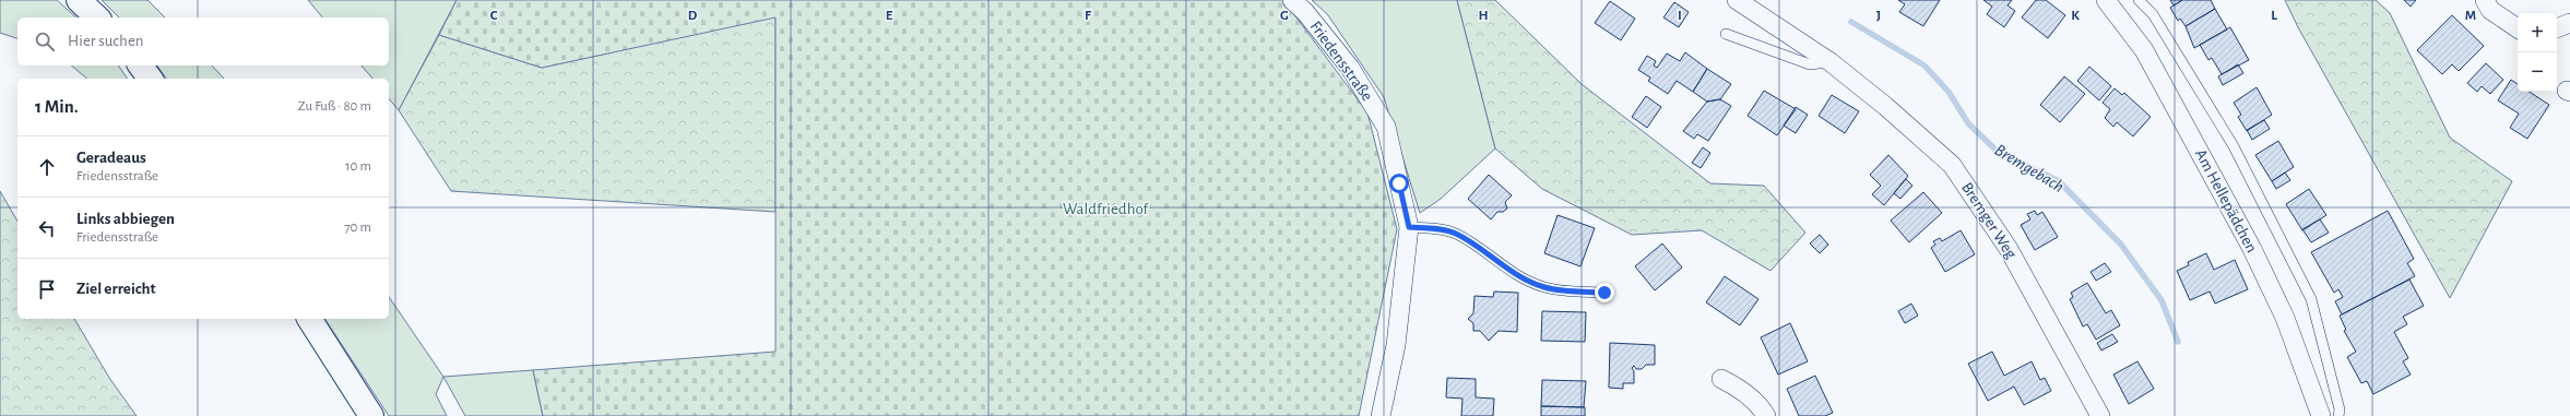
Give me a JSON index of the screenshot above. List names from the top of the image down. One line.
{"streets":{"street":["Friedensstraße","Am Hellepädchen","Bremger Weg"]},"water":["Bremgebach"],"parks":["Waldfriedhof"],"page":{"map_buttons":["+","−"],"search":"Hier suchen","heading":["1 Min.","Zu Fuß · 80 m"],"list":[["Geradeaus","Friedensstraße","10 m"],["Links abbiegen","Friedensstraße","70 m"],"Ziel erreicht"]},"grid":{"columns":["C","D","E","F","G","H","I","J","K","L","M"]}}
